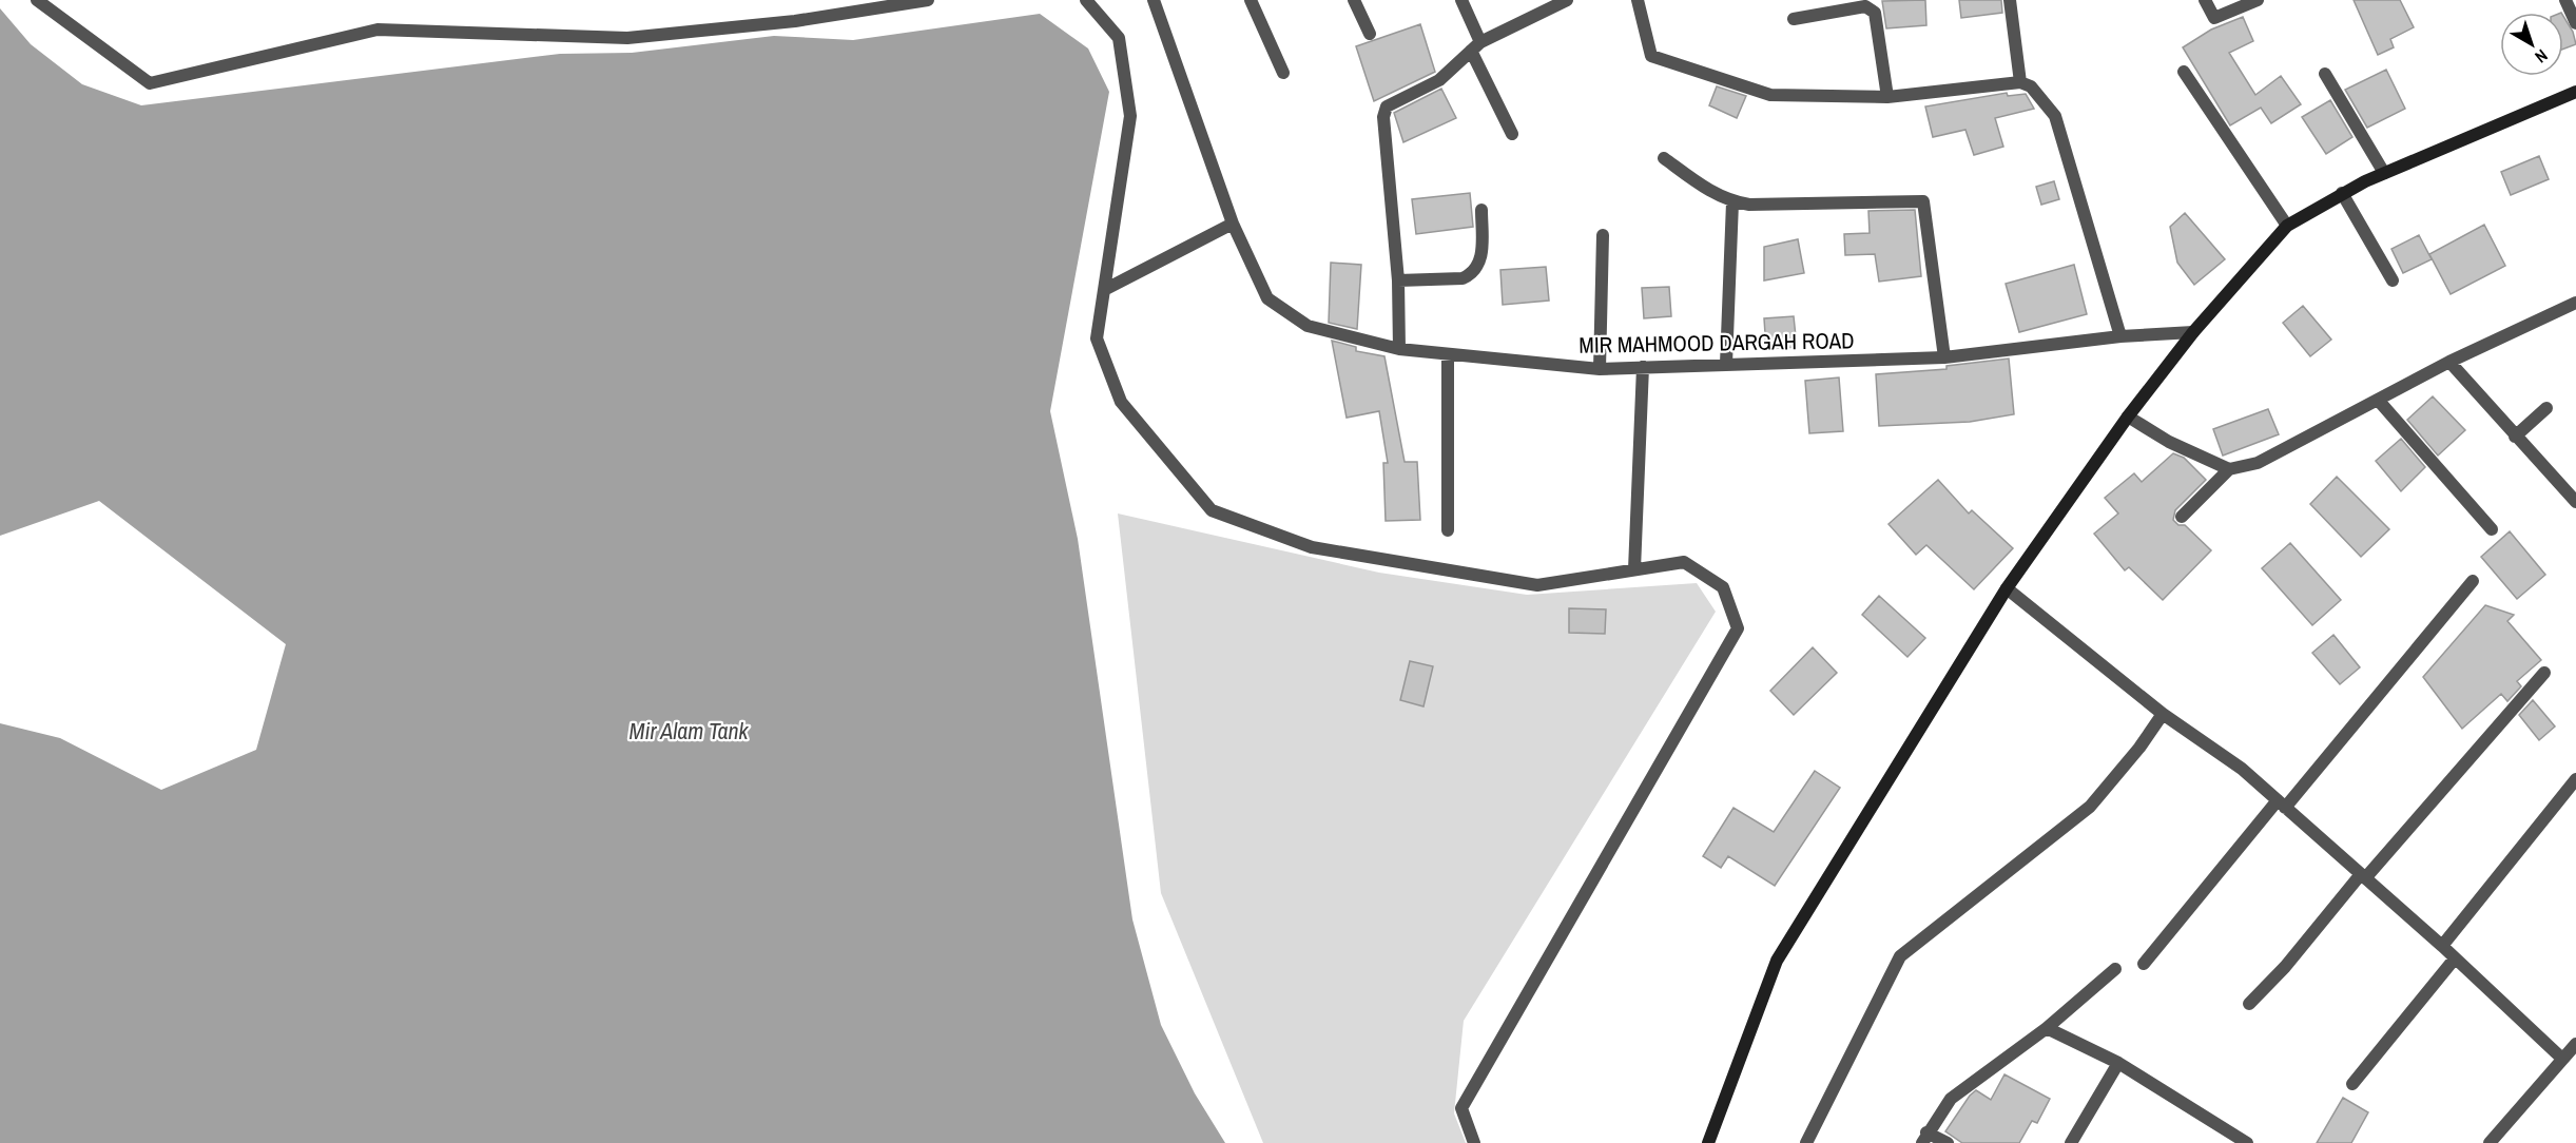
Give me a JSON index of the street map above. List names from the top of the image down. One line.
{"streets":{"street":["MIR MAHMOOD DARGAH ROAD"]},"water":["Mir Alam Tank"],"north":"bottom right"}
